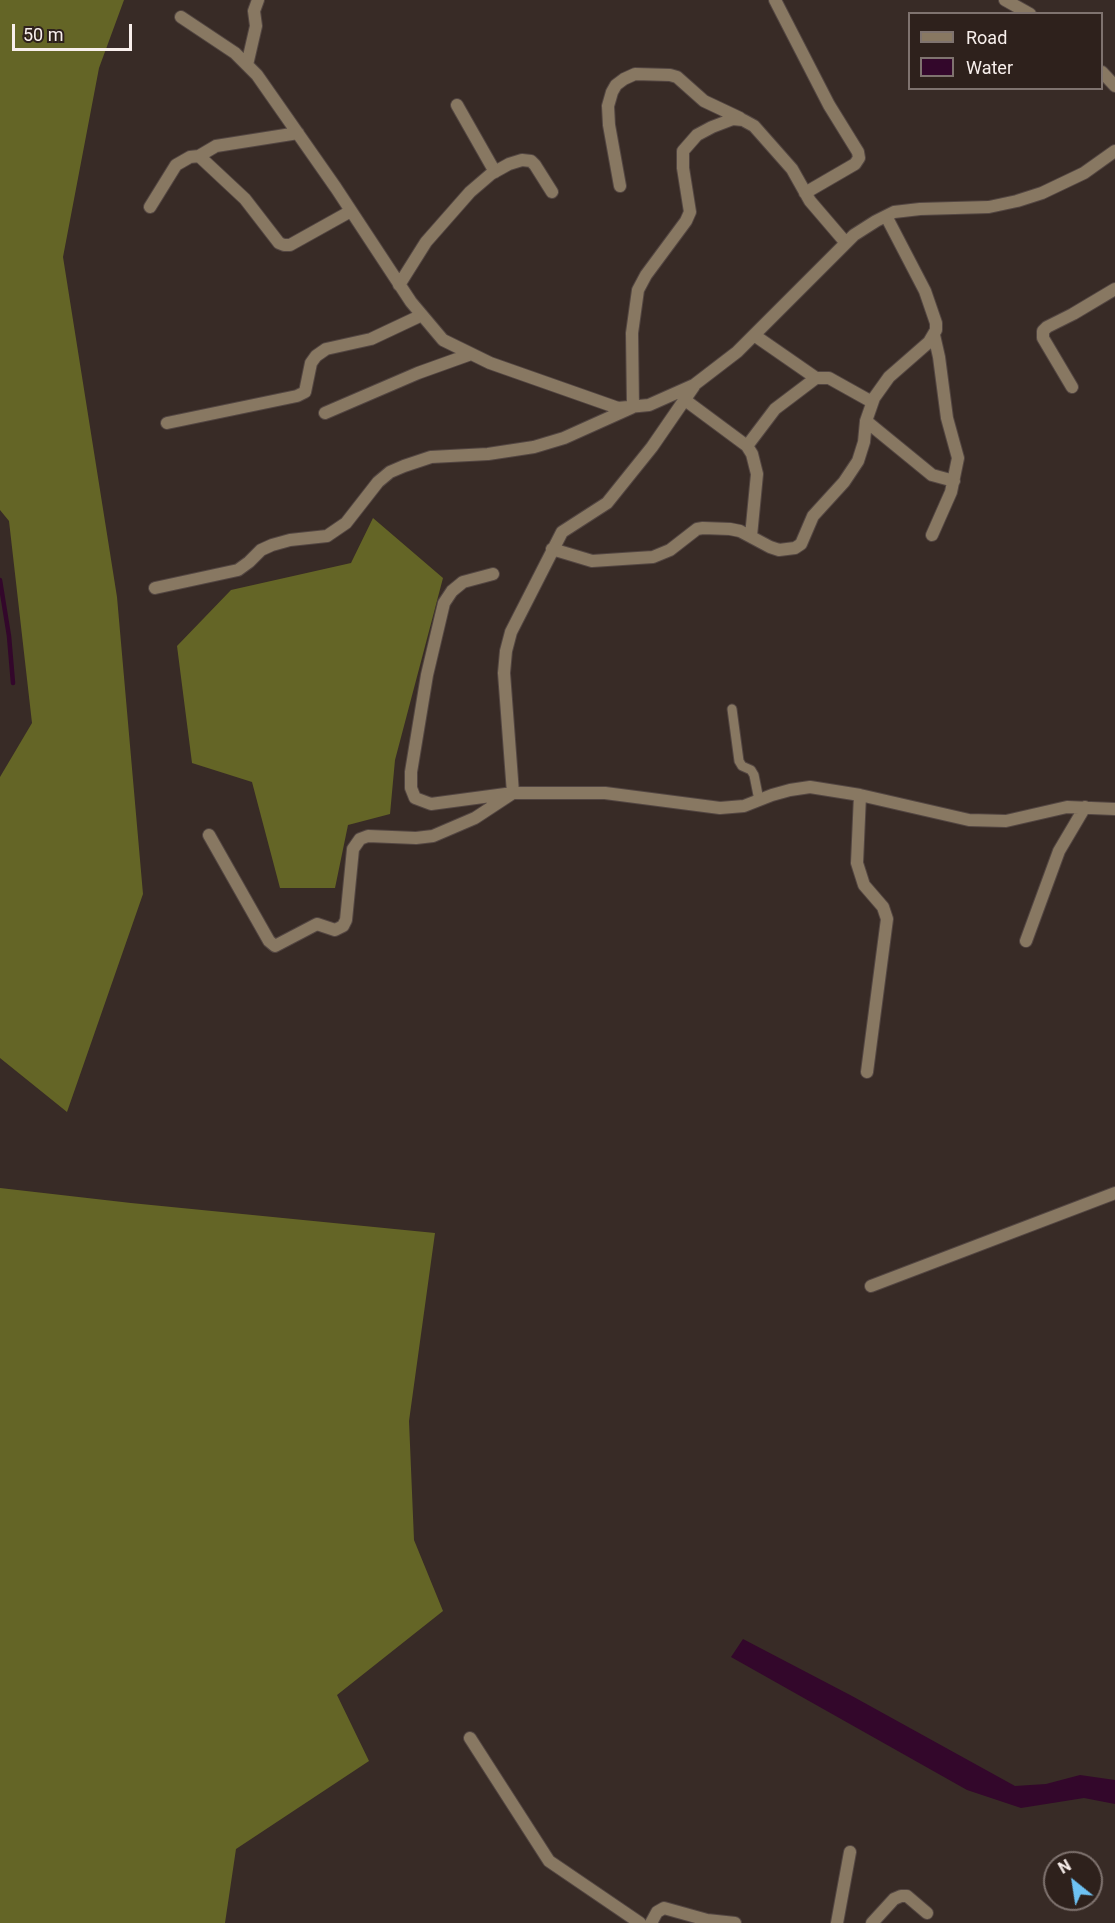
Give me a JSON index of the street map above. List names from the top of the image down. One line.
{"legend":["Road","Water"],"scale_bar":"50 m","north":"top left"}
